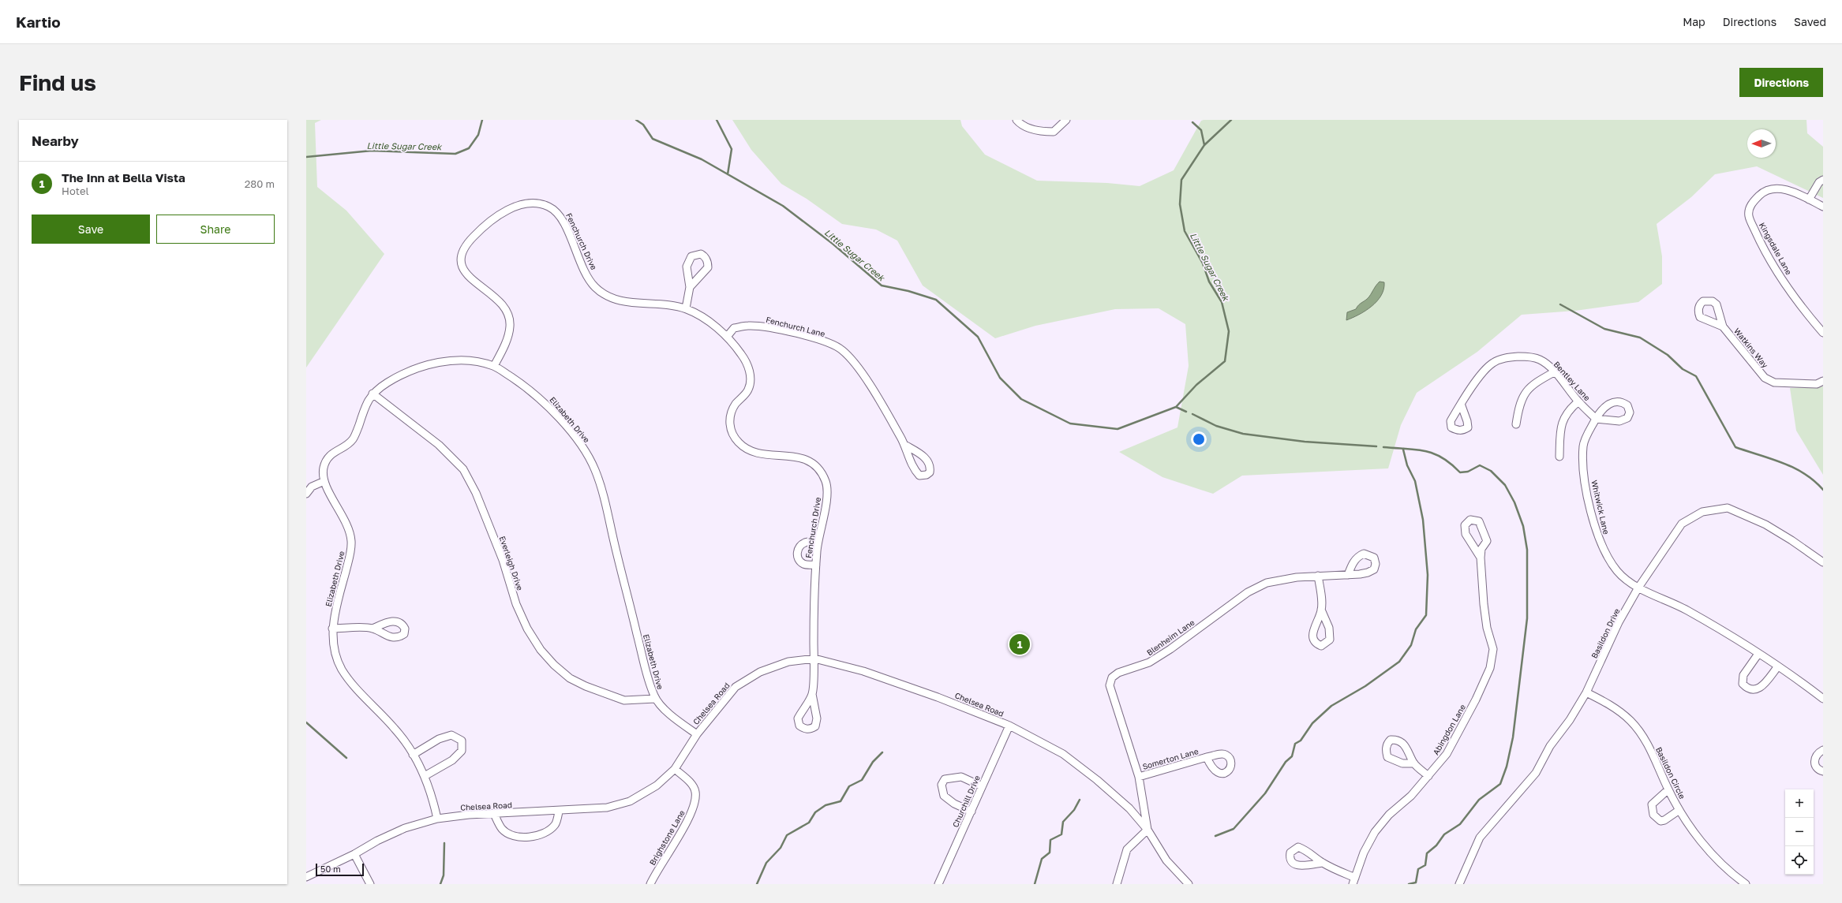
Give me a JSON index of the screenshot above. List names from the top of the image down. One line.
{"streets":{"street":["Fenchurch Drive","Kingsdale Lane","Fenchurch Lane","Watkins Way","Bentley Lane","Elizabeth Drive","Whitwick Lane","Everleigh Drive","Basildon Drive","Blenheim Lane","Chelsea Road","Abingdon Lane","Somerton Lane","Basildon Circle","Churchill Drive","Brighstone Lane"]},"crossings":[["Fenchurch Drive","Fenchurch Lane"],["Fenchurch Drive","Elizabeth Drive"],["Fenchurch Drive","Chelsea Road"],["Bentley Lane","Whitwick Lane"],["Elizabeth Drive","Everleigh Drive"],["Elizabeth Drive","Chelsea Road"],["Whitwick Lane","Basildon Drive"],["Basildon Drive","Basildon Circle"],["Blenheim Lane","Chelsea Road"],["Blenheim Lane","Somerton Lane"],["Chelsea Road","Churchill Drive"],["Chelsea Road","Brighstone Lane"]],"water":["Little Sugar Creek"],"scale_bar":"50 m","north":"left","page":{"header":"Kartio","nav":["Map","Directions","Saved"],"buttons":["Directions",["Save","Share"]],"title":"Find us","heading":"Nearby","list":[{"mark":"1","name":"The Inn at Bella Vista","note":"Hotel","value":"280 m"}],"pins":"1","map_buttons":["+","−"],"scale":"50 m"}}
